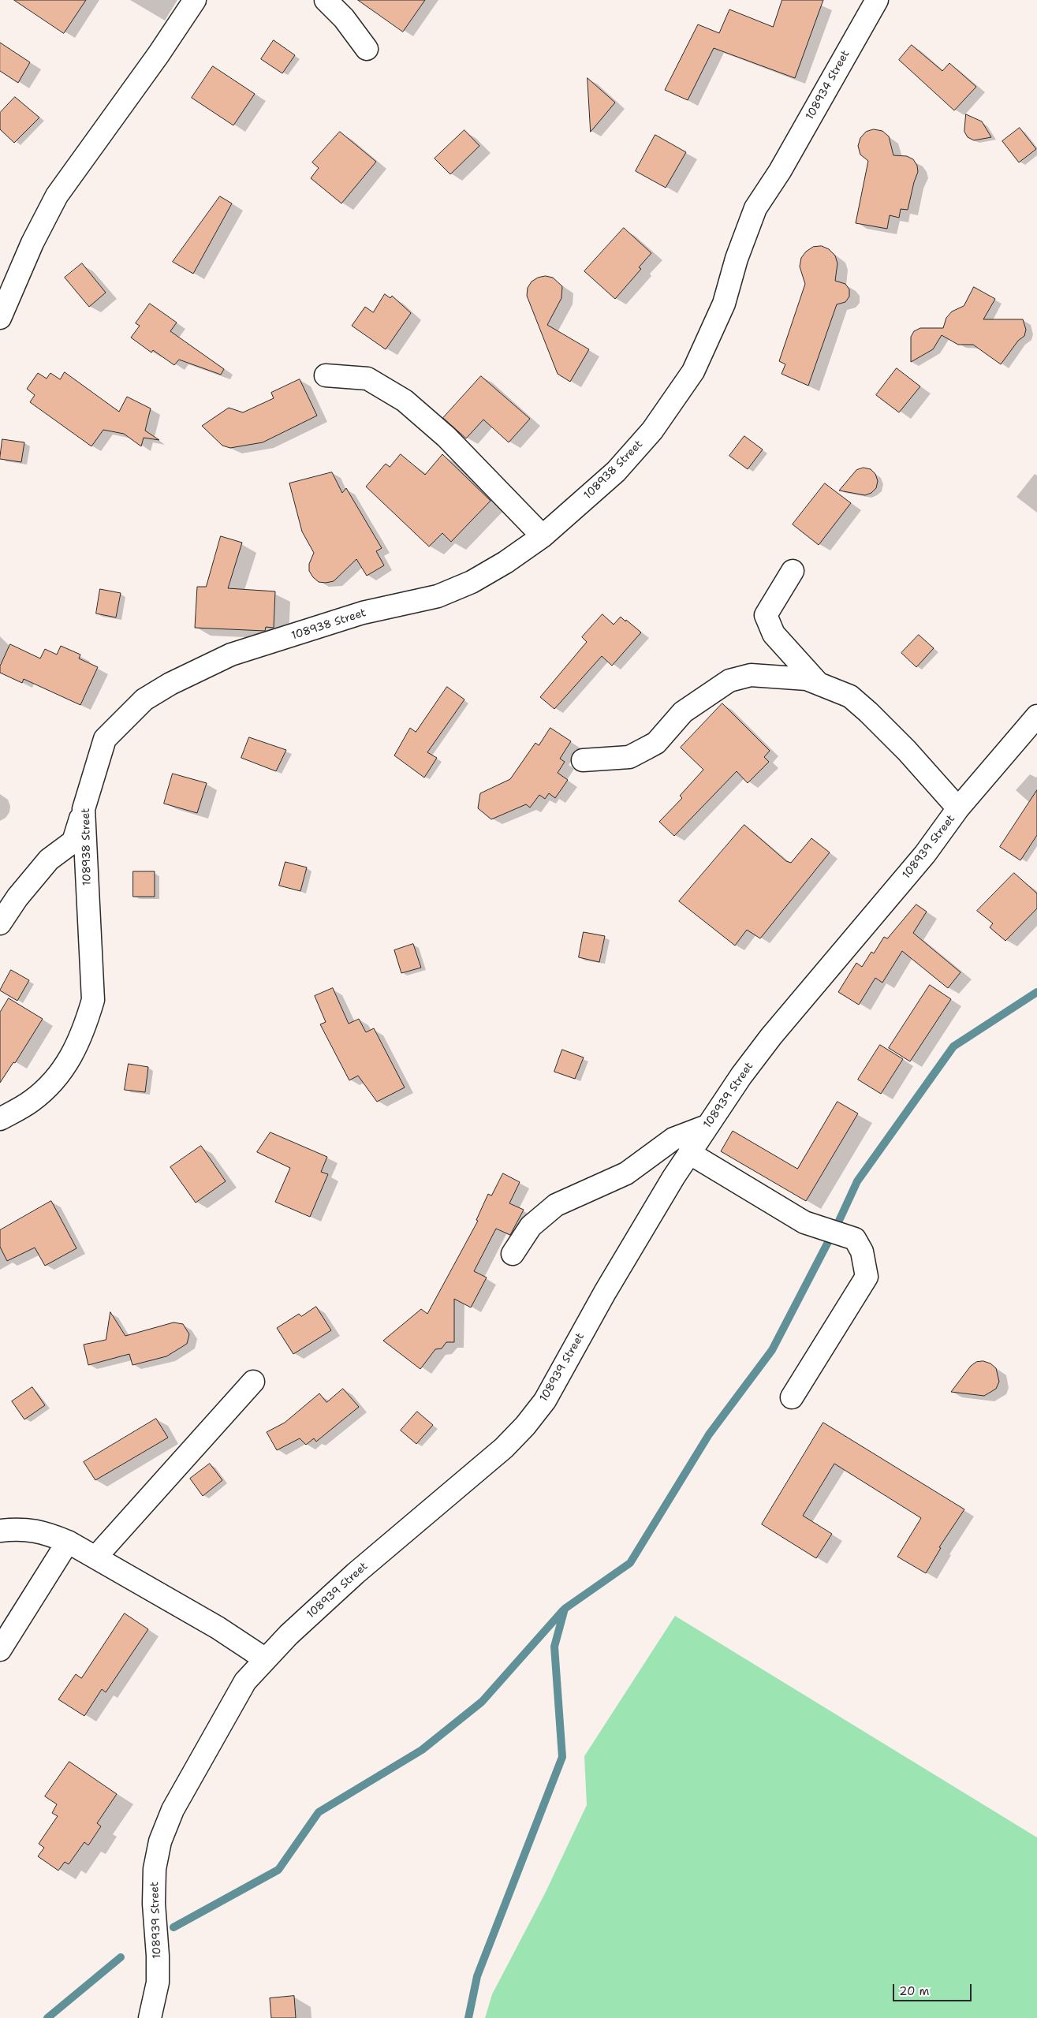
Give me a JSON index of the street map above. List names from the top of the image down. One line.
{"streets":{"street":["108934 Street","108938 Street","108939 Street"]},"crossings":[["108934 Street","108938 Street"]],"scale_bar":"20 m"}
